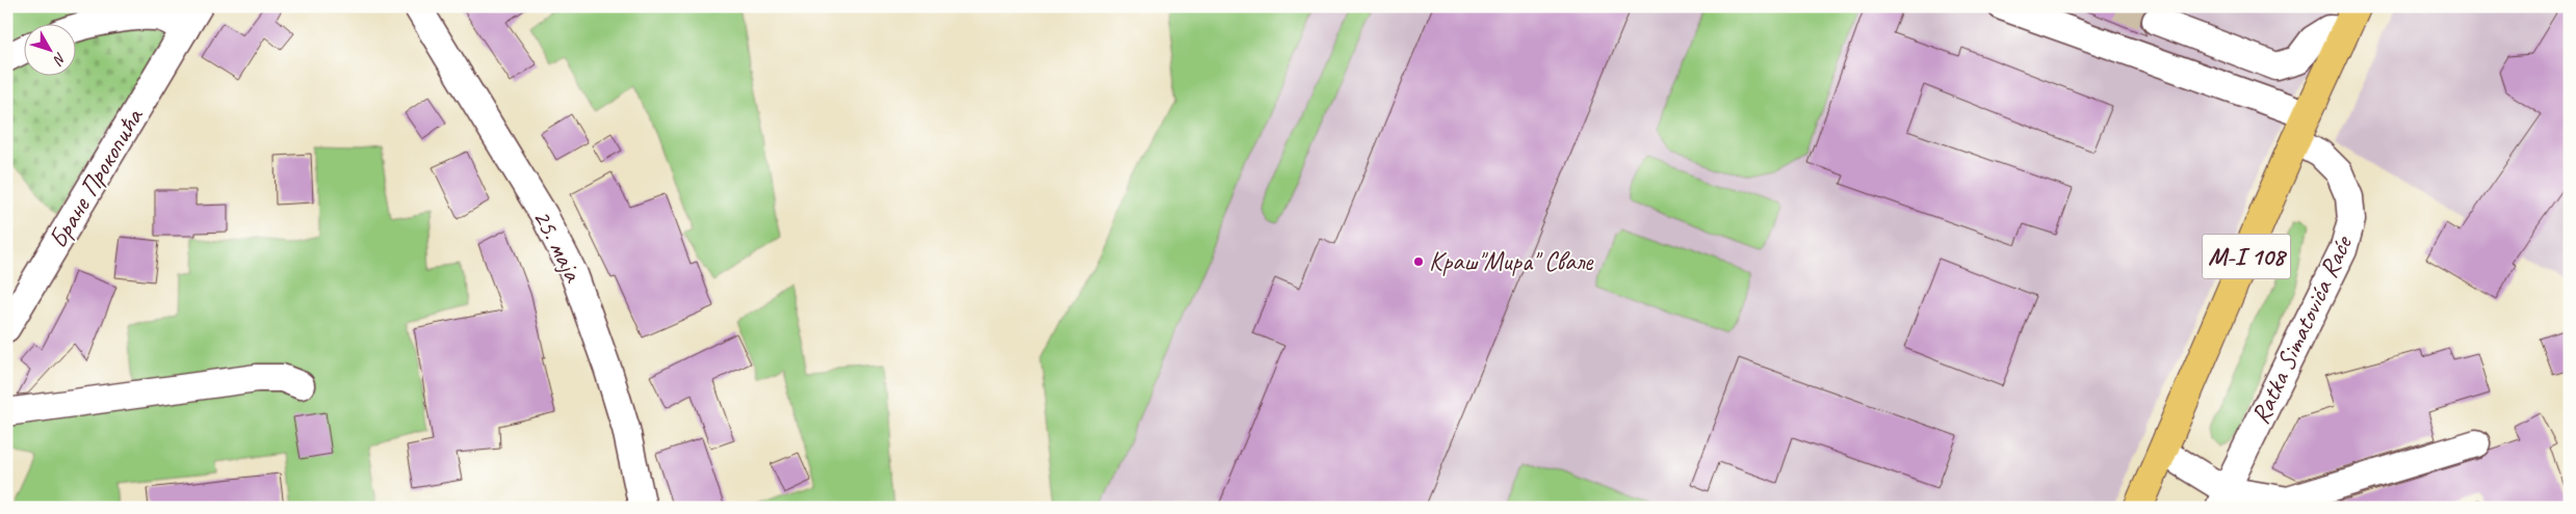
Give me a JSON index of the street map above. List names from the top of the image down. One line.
{"streets":{"main road":["M-I 108"],"street":["Бране Прокопића","25. маја","Ratka Simatovića Raće"]},"crossings":[["M-I 108","Ratka Simatovića Raće"]],"places":["Краш\"Мира\" Свале"],"north":"bottom right"}
